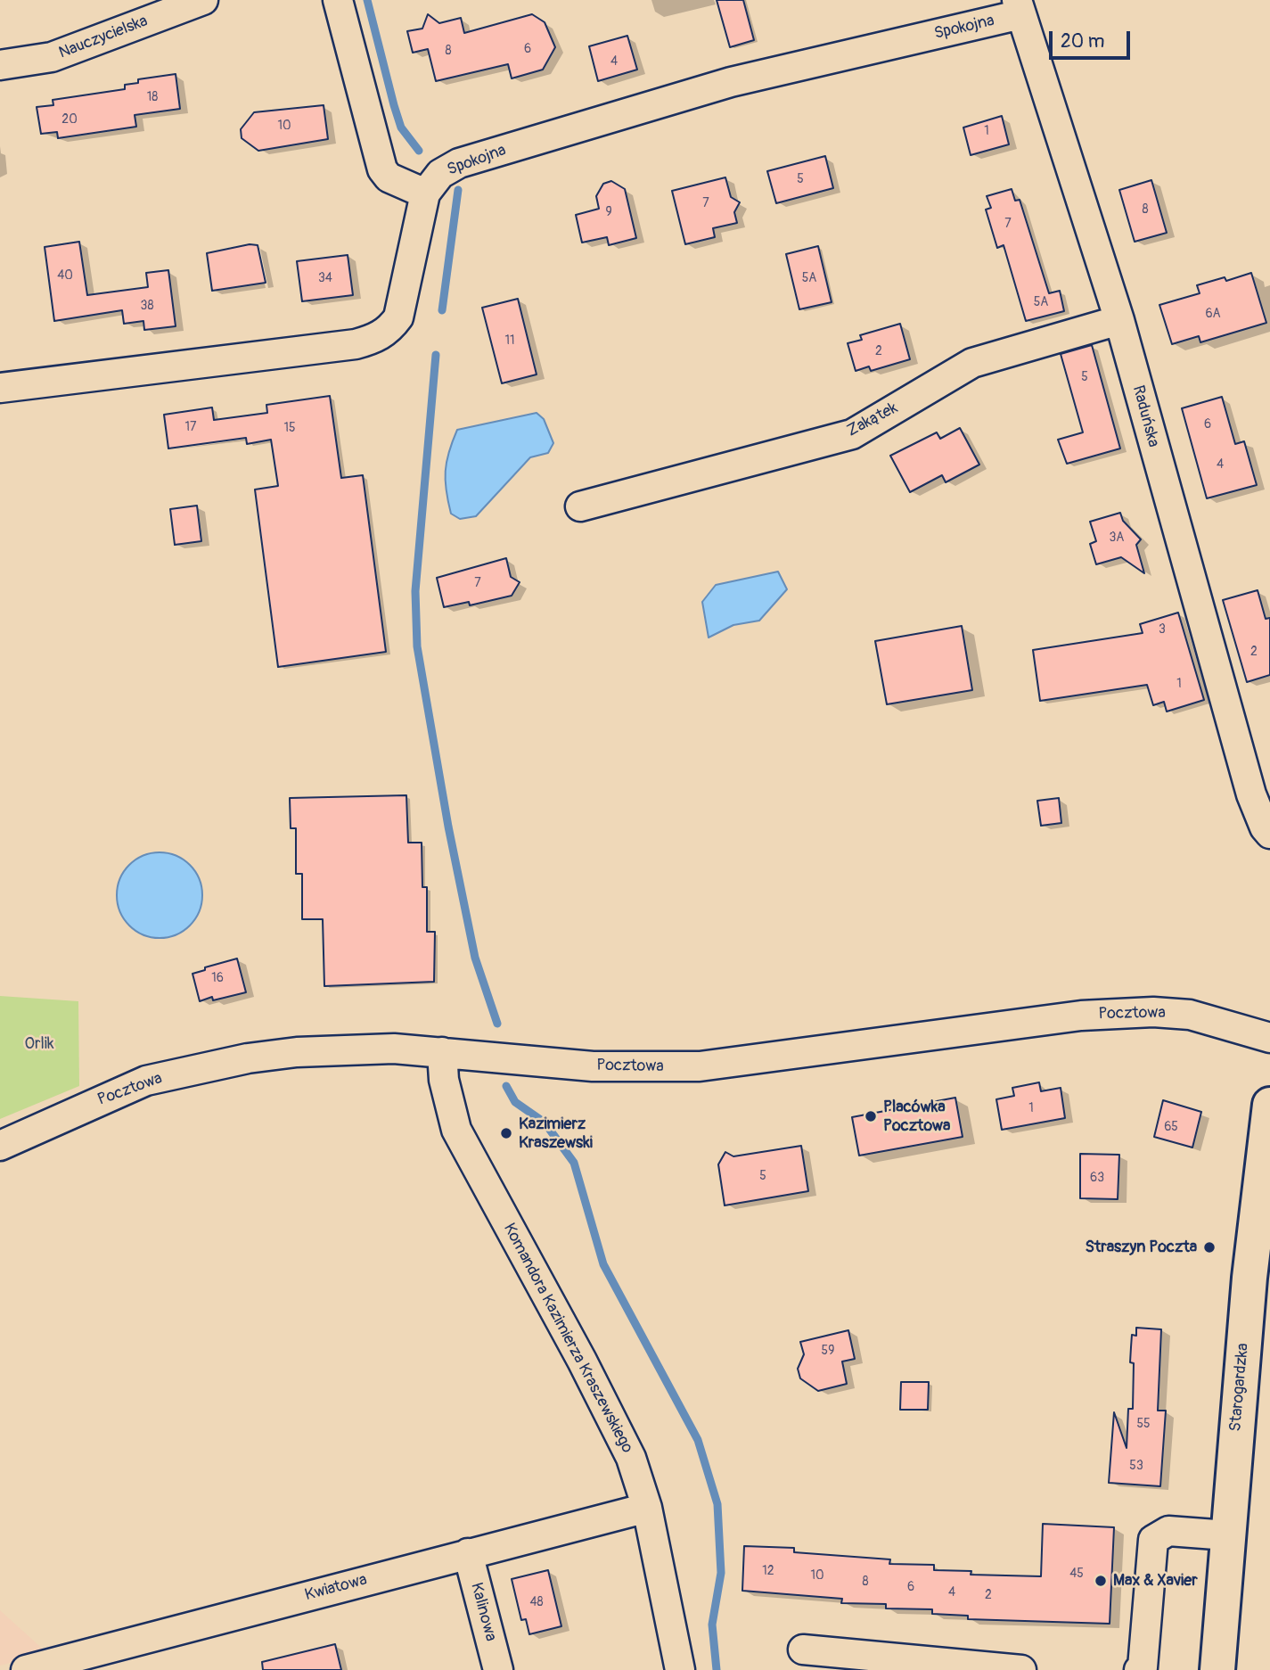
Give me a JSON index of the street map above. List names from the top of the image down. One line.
{"streets":{"main road":["Starogardzka"],"street":["Spokojna","Nauczycielska","Raduńska","Zakątek","Pocztowa","Komandora Kazimierza Kraszewskiego","Kwiatowa","Kalinowa"]},"crossings":[["Spokojna","Raduńska"],["Raduńska","Zakątek"],["Pocztowa","Komandora Kazimierza Kraszewskiego"],["Komandora Kazimierza Kraszewskiego","Kwiatowa"],["Kwiatowa","Kalinowa"]],"parks":["Orlik"],"places":["Placówka Pocztowa","Kazimierz Kraszewski","Straszyn Poczta","Max & Xavier"],"house_numbers":["6","8","4","18","20","10","1","5","7","8","9","7","40","34","5A","5A","38","6A","11","2","5","6","17","15","4","3A","7","3","2","1","16","1","65","5","63","59","55","53","12","45","10","8","6","4","2","48"],"scale_bar":"20 m"}
